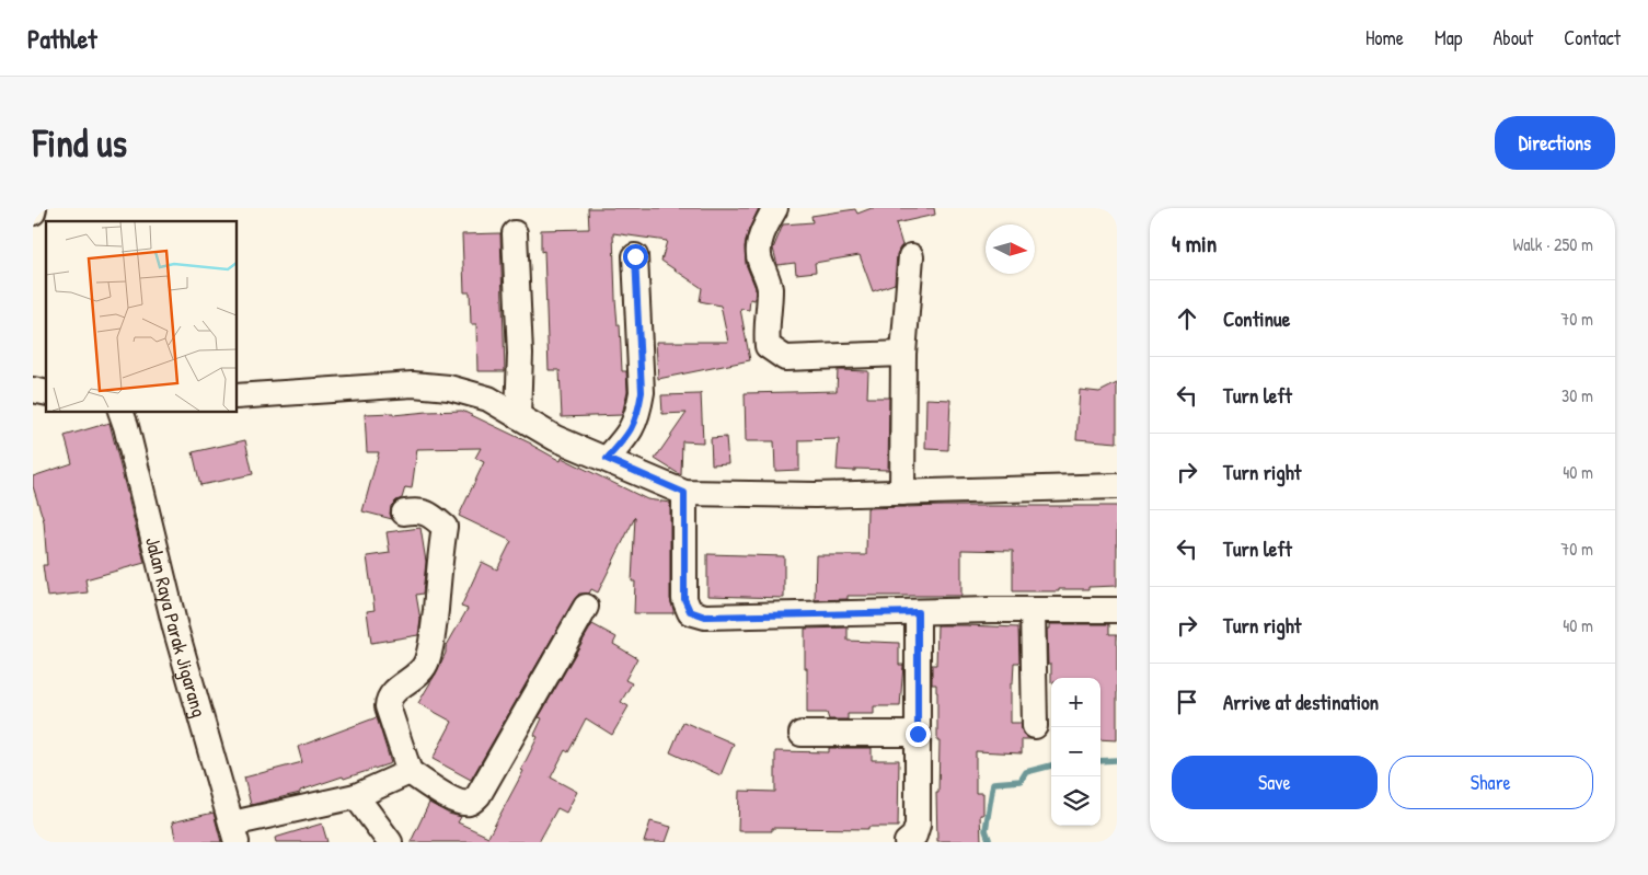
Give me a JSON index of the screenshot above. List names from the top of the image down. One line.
{"streets":{"street":["Jalan Raya Parak Jigarang"]},"north":"right","page":{"header":"Pathlet","nav":["Home","Map","About","Contact"],"buttons":["Directions",["Save","Share"]],"title":"Find us","heading":["4 min","Walk · 250 m"],"list":[["Continue","70 m"],["Turn left","30 m"],["Turn right","40 m"],["Turn left","70 m"],["Turn right","40 m"],"Arrive at destination"],"map_buttons":["+","−"]}}
